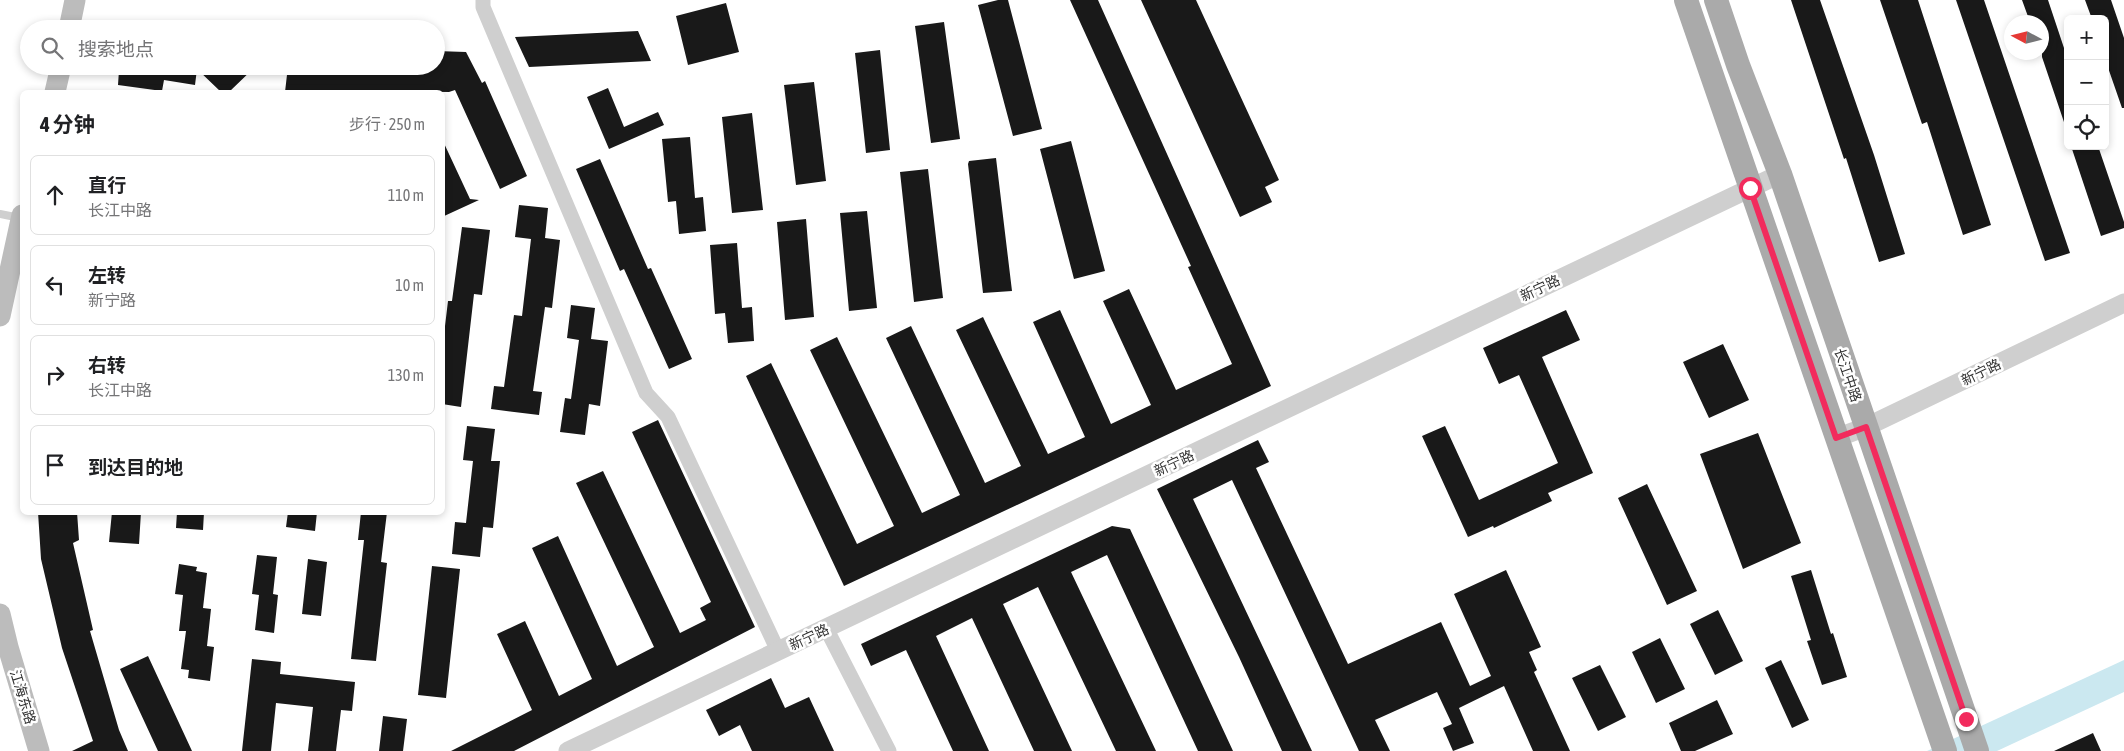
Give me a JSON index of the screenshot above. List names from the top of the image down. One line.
{"streets":{"main road":["长江中路","江海东路"],"street":["新宁路"]},"crossings":[["新宁路","长江中路"]],"north":"left","page":{"map_buttons":["+","−"],"search":"搜索地点","heading":["4 分钟","步行 · 250 m"],"list":[["直行","长江中路","110 m"],["左转","新宁路","10 m"],["右转","长江中路","130 m"],"到达目的地"]}}
